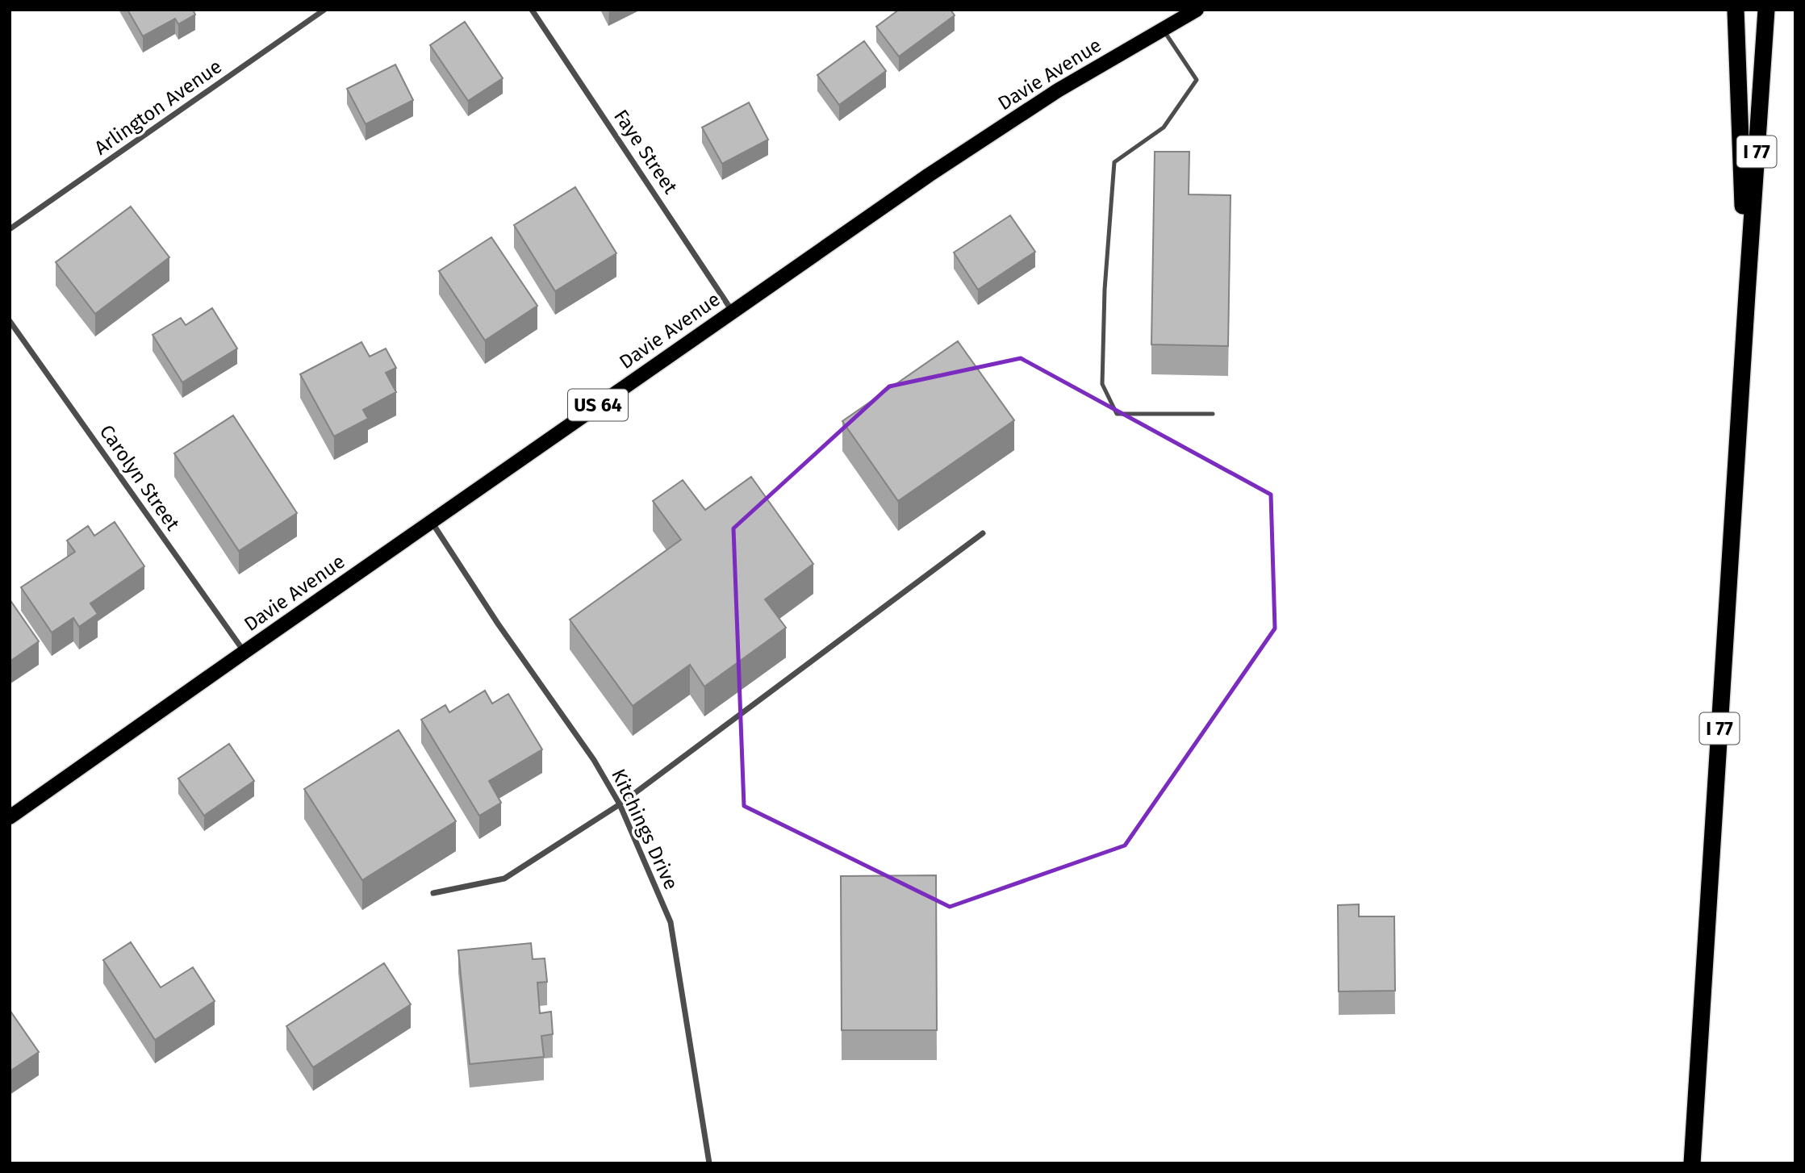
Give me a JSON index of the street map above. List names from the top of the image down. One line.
{"streets":{"highway":["I 77"],"main road":["Davie Avenue","US 64"],"street":["Arlington Avenue","Faye Street","Carolyn Street","Kitchings Drive"]},"crossings":[["Davie Avenue","Faye Street"],["Davie Avenue","Carolyn Street"],["Davie Avenue","Kitchings Drive"]]}
